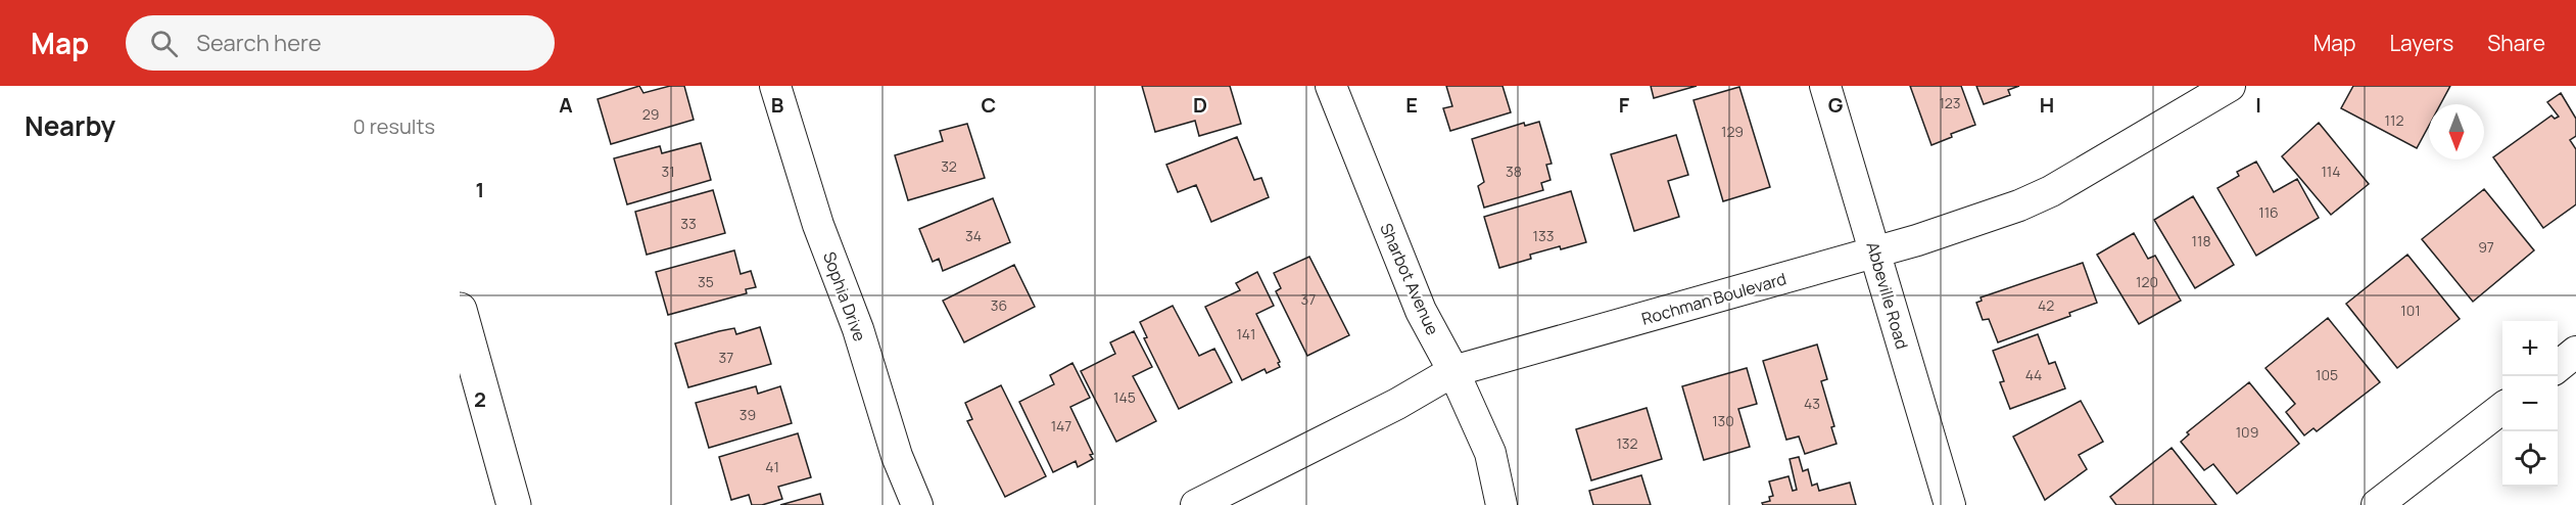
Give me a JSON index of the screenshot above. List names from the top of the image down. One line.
{"streets":{"street":["Sharbot Avenue","Abbeville Road","Sophia Drive","Rochman Boulevard"]},"crossings":[["Sharbot Avenue","Rochman Boulevard"],["Abbeville Road","Rochman Boulevard"]],"house_numbers":["123","29","112","129","32","31","38","114","116","33","34","133","118","97","35","120","37","36","42","101","141","37","44","105","145","43","39","130","147","109","132","41"],"north":"bottom","page":{"header":"Map","search":"Search here","nav":["Map","Layers","Share"],"heading":["Nearby","0 results"],"map_buttons":["+","−"]},"grid":{"columns":["A","B","C","D","E","F","G","H","I"],"rows":["1","2"]}}
